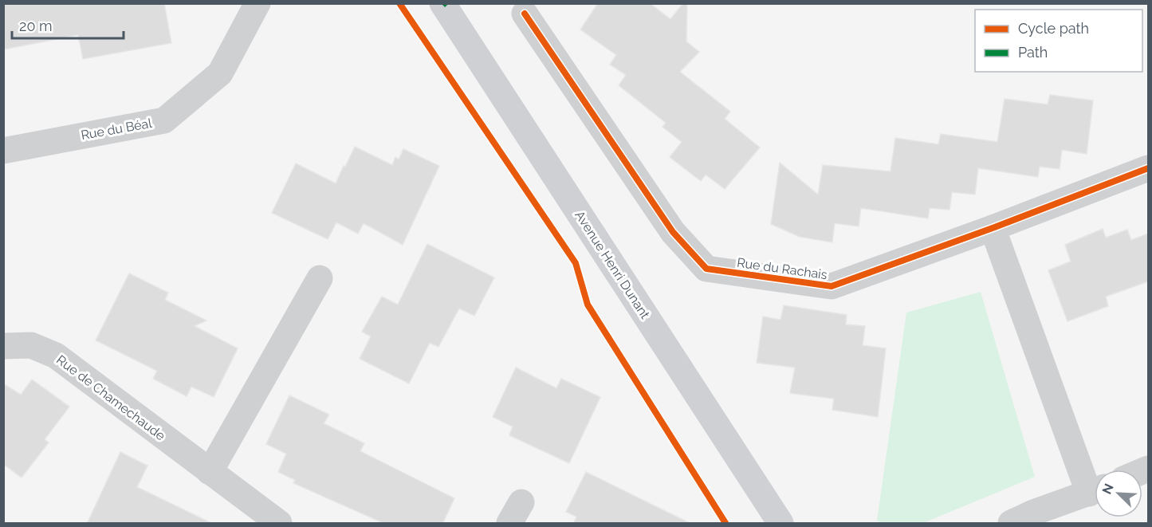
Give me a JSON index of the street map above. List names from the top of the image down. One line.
{"streets":{"main road":["Avenue Henri Dunant"],"street":["Rue du Béal","Rue du Rachais","Rue de Chamechaude"]},"legend":["Cycle path","Path"],"scale_bar":"20 m","north":"top left"}
